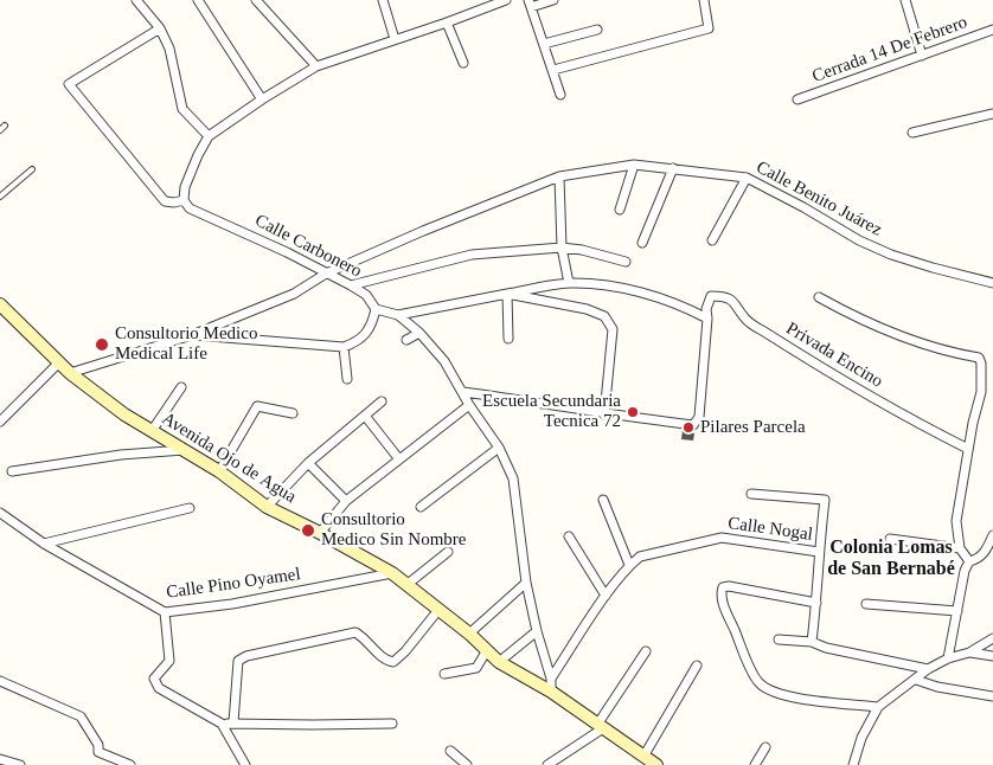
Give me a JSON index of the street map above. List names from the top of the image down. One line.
{"streets":{"street":["Cerrada 14 De Febrero","Calle Benito Juárez","Calle Carbonero","Privada Encino","Avenida Ojo de Agua","Calle Nogal","Calle Pino Oyamel"]},"crossings":[["Calle Benito Juárez","Calle Carbonero"],["Calle Benito Juárez","Avenida Ojo de Agua"],["Avenida Ojo de Agua","Calle Nogal"],["Avenida Ojo de Agua","Calle Pino Oyamel"]],"districts":["Colonia Lomas de San Bernabé"],"places":["Consultorio Medico Medical Life","Escuela Secundaria Tecnica 72","Pilares Parcela","Consultorio Medico Sin Nombre"]}
